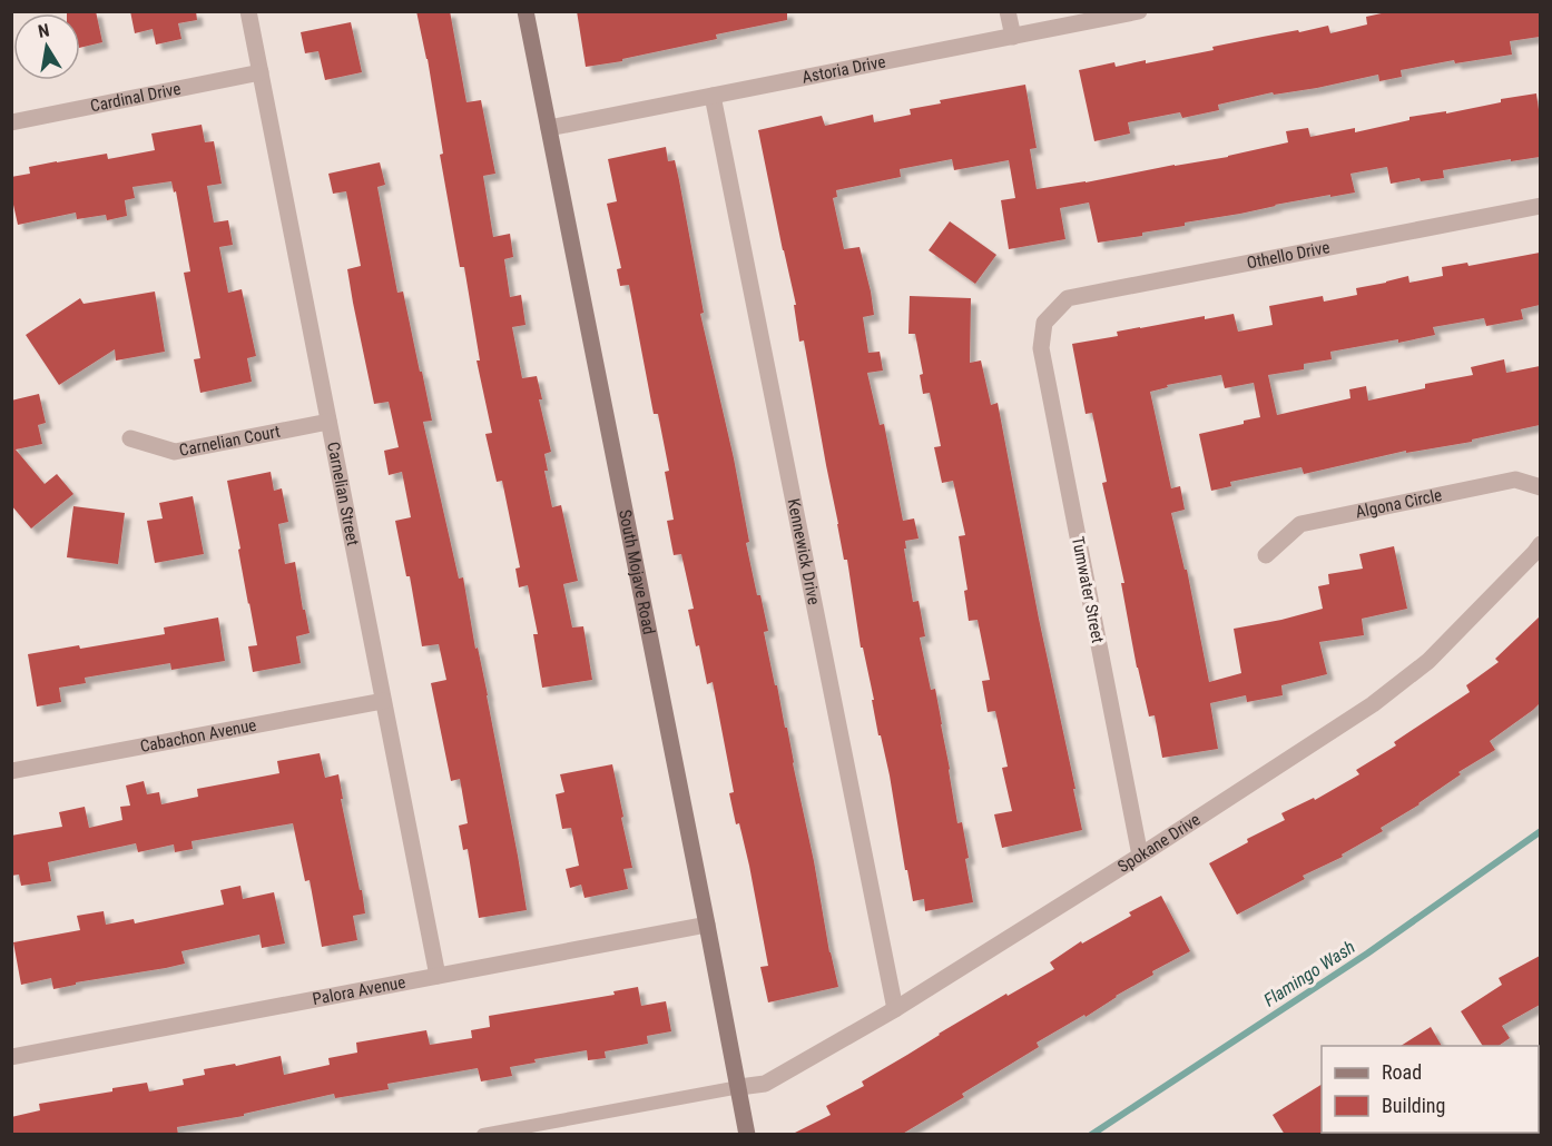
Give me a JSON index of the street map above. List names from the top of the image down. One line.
{"streets":{"street":["Astoria Drive","Cardinal Drive","Othello Drive","Carnelian Court","Carnelian Street","Algona Circle","Kennewick Drive","South Mojave Road","Tumwater Street","Cabachon Avenue","Spokane Drive","Palora Avenue"]},"crossings":[["Astoria Drive","Kennewick Drive"],["Astoria Drive","South Mojave Road"],["Cardinal Drive","Carnelian Street"],["Othello Drive","Tumwater Street"],["Carnelian Court","Carnelian Street"],["Carnelian Street","Cabachon Avenue"],["Carnelian Street","Palora Avenue"],["Kennewick Drive","Spokane Drive"],["South Mojave Road","Spokane Drive"],["South Mojave Road","Palora Avenue"],["Tumwater Street","Spokane Drive"]],"water":["Flamingo Wash"],"legend":["Road","Building"],"north":"top"}
